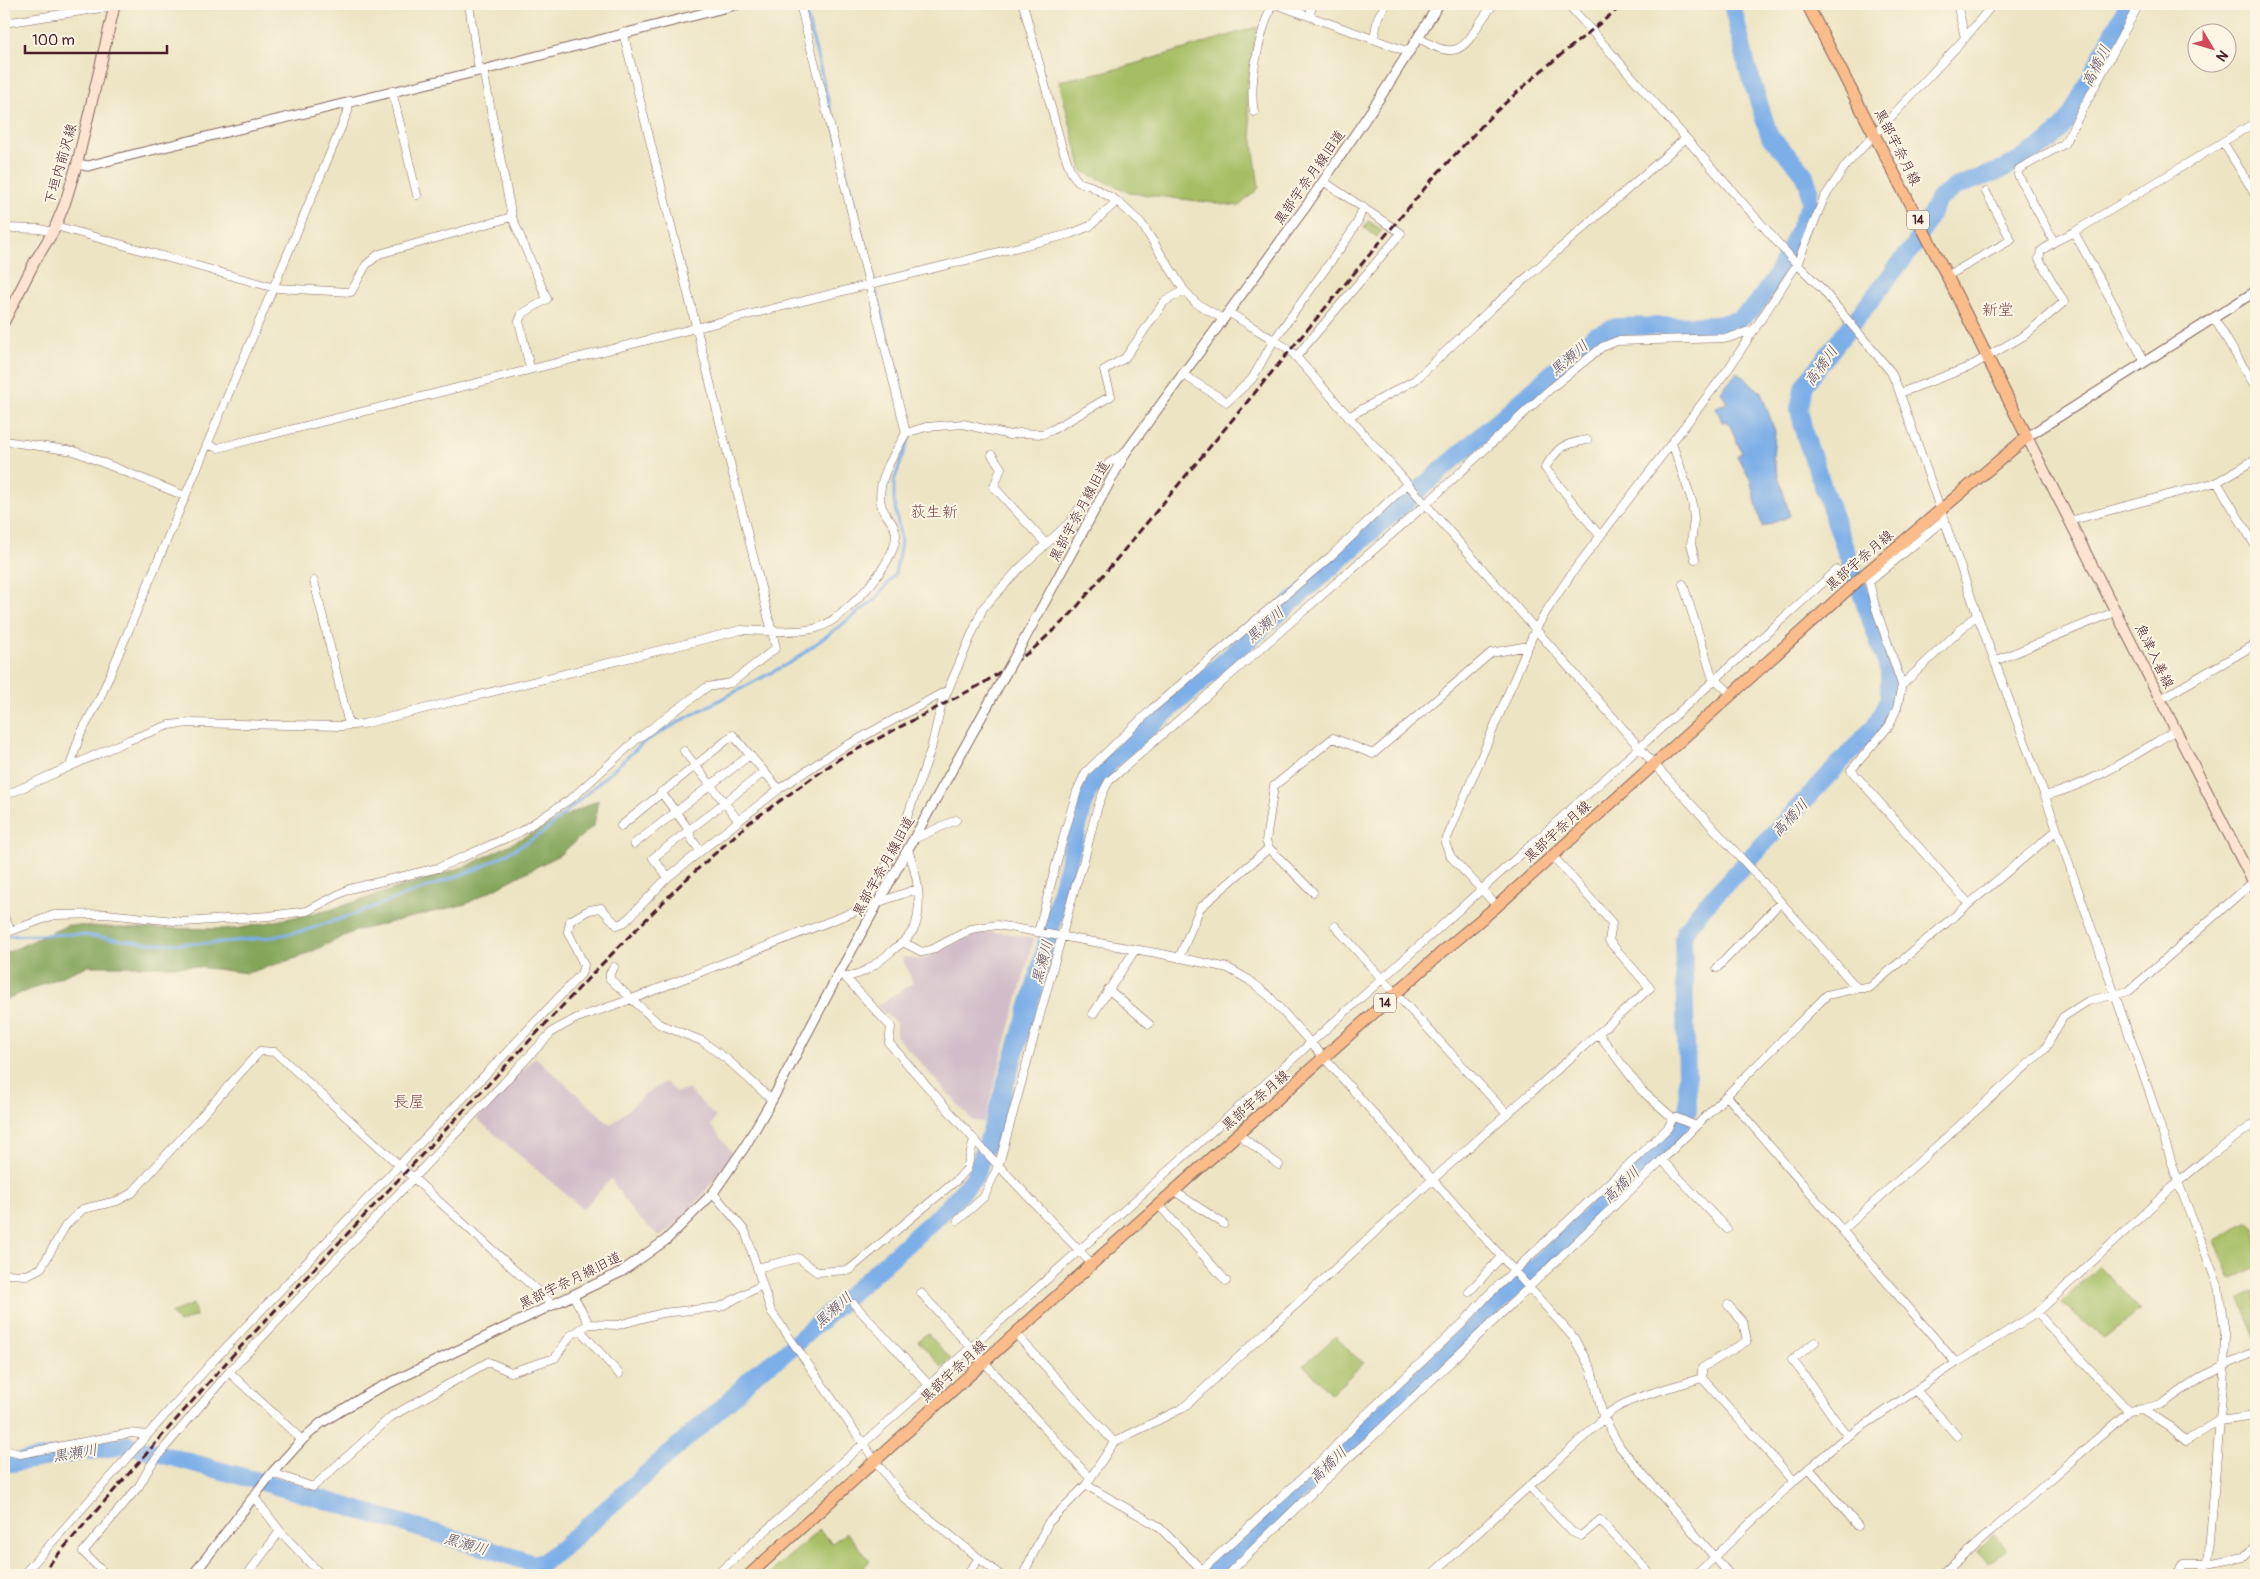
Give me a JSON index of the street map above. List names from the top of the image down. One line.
{"streets":{"main road":["黒部宇奈月線","下垣内前沢線","14","魚津入善線"],"street":["黒部宇奈月線旧道"]},"crossings":[["黒部宇奈月線","魚津入善線"]],"districts":["新堂","荻生新","長屋"],"water":["高橋川","黒瀬川"],"scale_bar":"100 m","north":"bottom right"}
